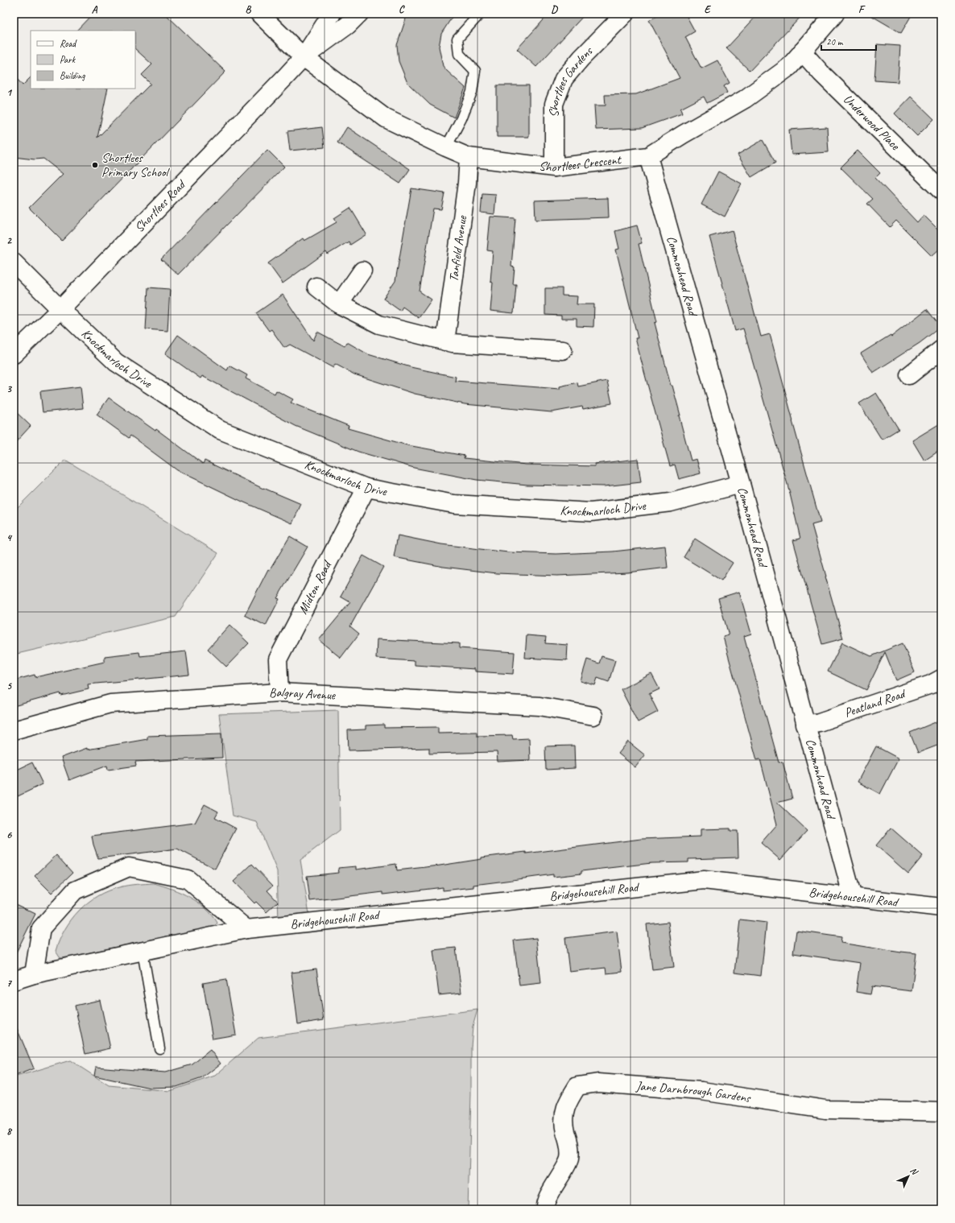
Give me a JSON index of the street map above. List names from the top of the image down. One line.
{"streets":{"street":["Shortlees Gardens","Underwood Place","Shortlees Crescent","Shortlees Road","Tanfield Avenue","Commonhead Road","Knockmarloch Drive","Midton Road","Balgray Avenue","Peatland Road","Bridgehousehill Road","Jane Darnbrough Gardens"]},"crossings":[["Shortlees Gardens","Shortlees Crescent"],["Underwood Place","Shortlees Crescent"],["Shortlees Crescent","Shortlees Road"],["Shortlees Crescent","Tanfield Avenue"],["Shortlees Crescent","Commonhead Road"],["Shortlees Road","Knockmarloch Drive"],["Commonhead Road","Knockmarloch Drive"],["Commonhead Road","Peatland Road"],["Commonhead Road","Bridgehousehill Road"],["Knockmarloch Drive","Midton Road"],["Midton Road","Balgray Avenue"]],"places":["Shortlees Primary School"],"legend":["Road","Park","Building"],"scale_bar":"20 m","north":"top right","grid":{"columns":["A","B","C","D","E","F"],"rows":["1","2","3","4","5","6","7","8"]}}
